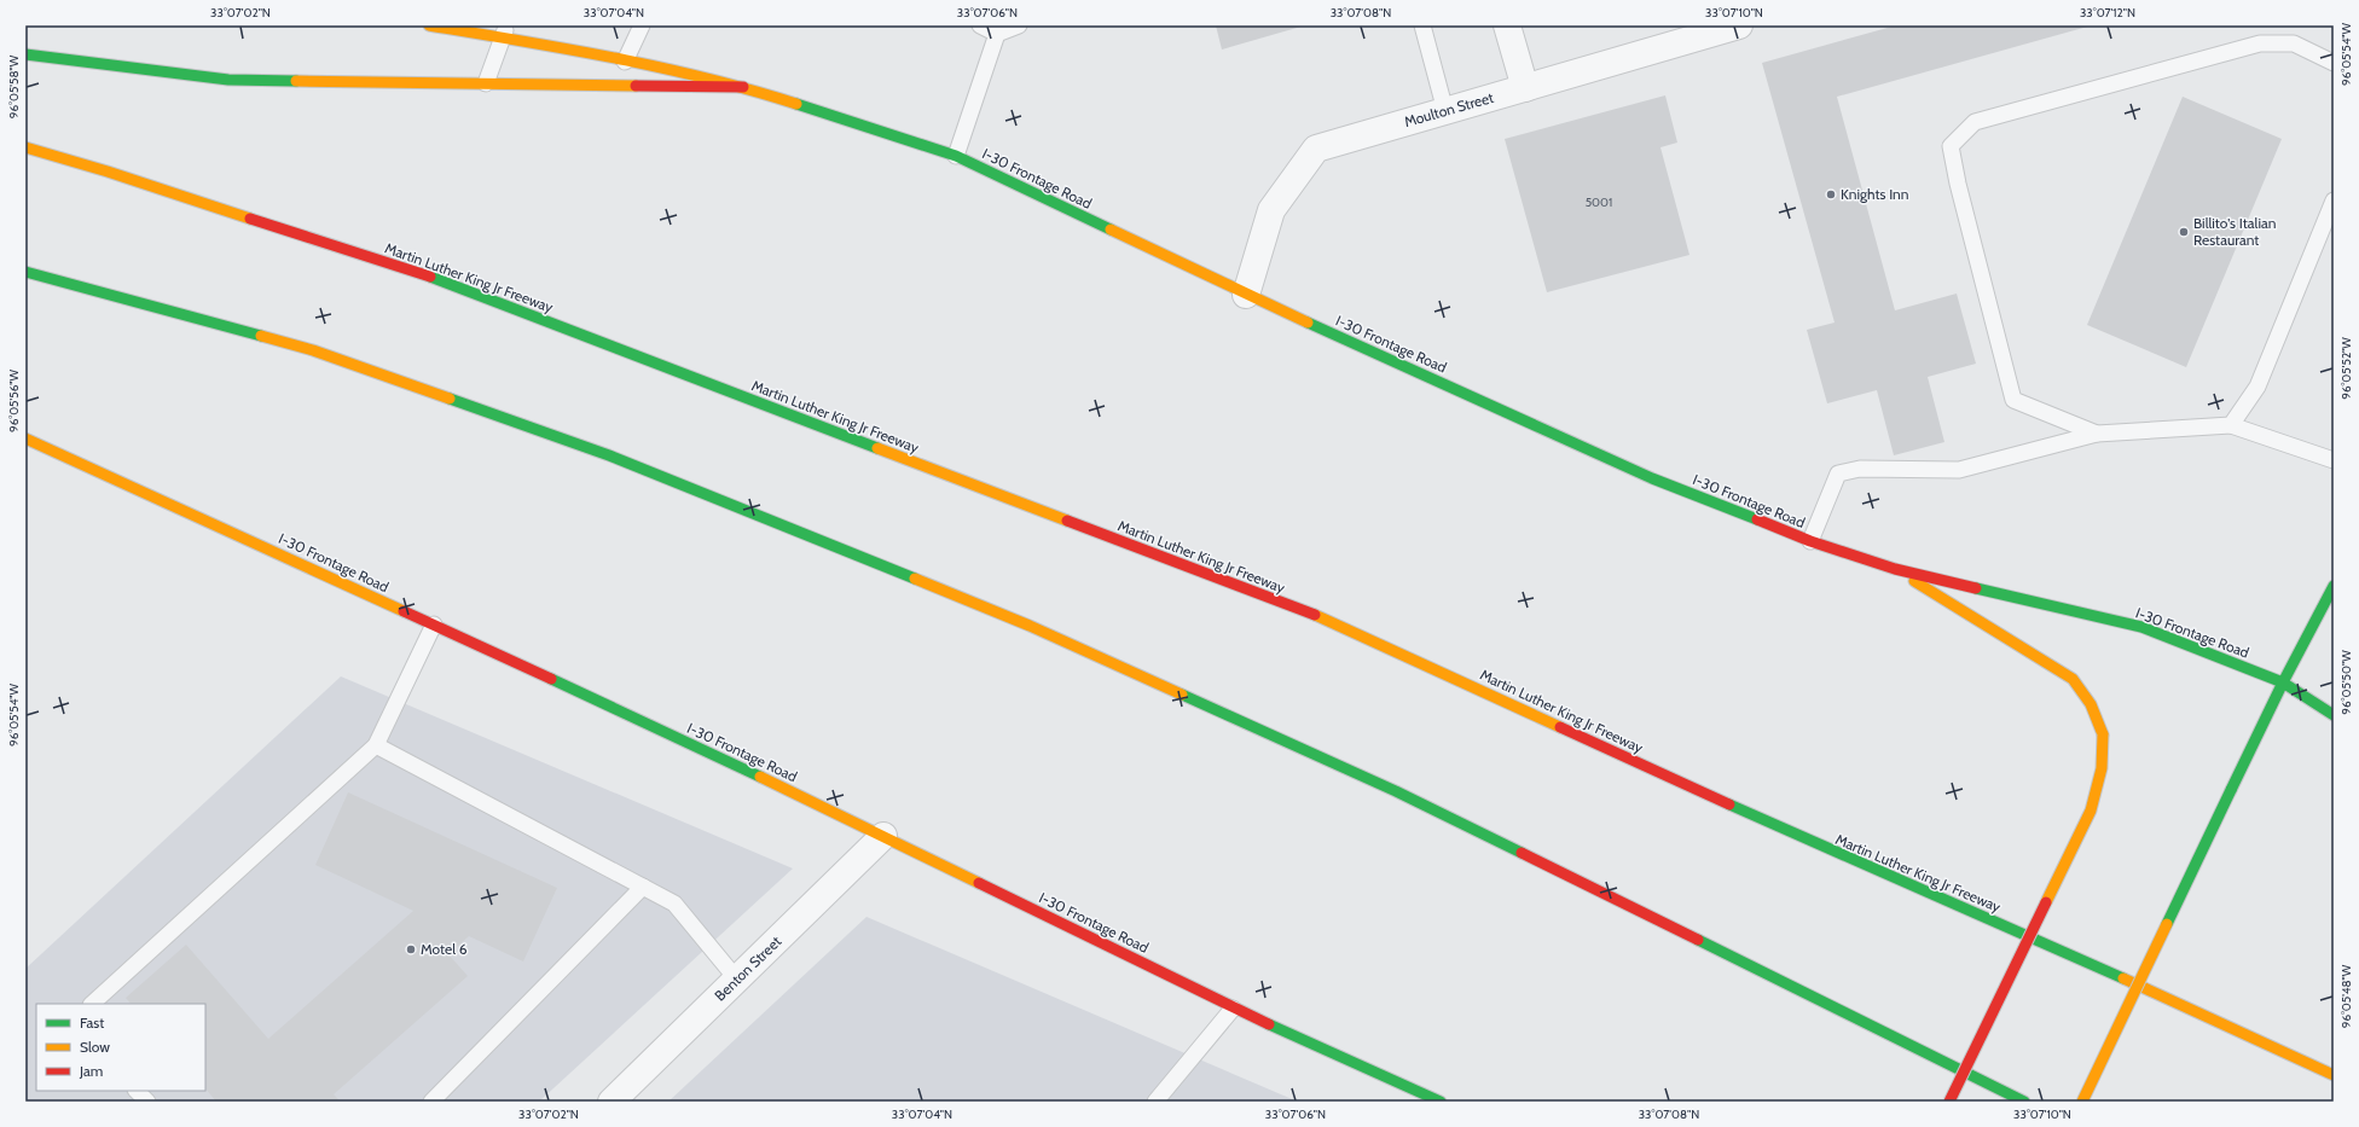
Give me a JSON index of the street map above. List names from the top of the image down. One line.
{"streets":{"main road":["I-30 Frontage Road","Martin Luther King Jr Freeway"],"street":["Moulton Street","Benton Street"]},"crossings":[["Moulton Street","I-30 Frontage Road"],["I-30 Frontage Road","Benton Street"]],"places":["Knights Inn","Billito's Italian Restaurant","Motel 6"],"house_numbers":["5001"],"legend":["Fast","Slow","Jam"],"coordinates":["33°07'02\"N","33°07'04\"N","33°07'06\"N","33°07'08\"N","33°07'10\"N","33°07'12\"N","96°05'54\"W","96°05'58\"W","96°05'52\"W","96°05'56\"W","96°05'50\"W","96°05'48\"W"]}
